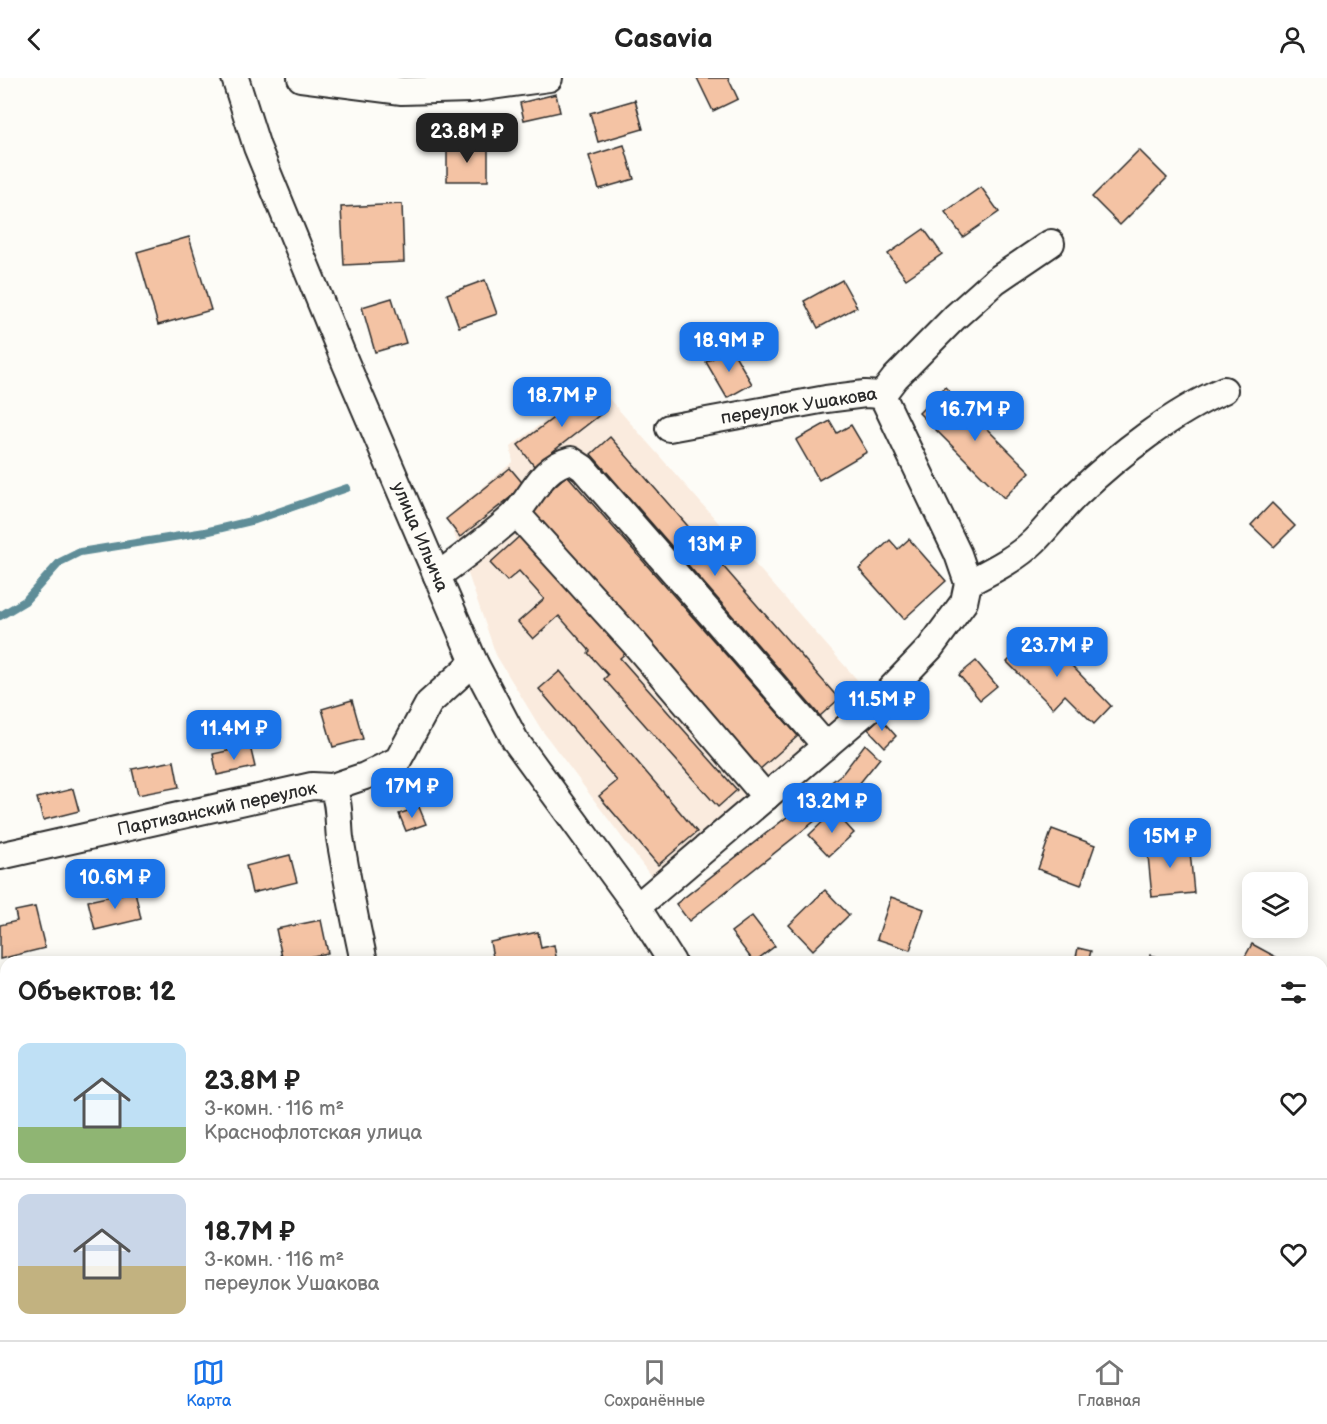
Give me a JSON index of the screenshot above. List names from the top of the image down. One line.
{"streets":{"street":["переулок Ушакова","улица Ильича","Партизанский переулок"]},"page":{"header":"Casavia","price":["23.8M ₽","18.9M ₽","18.7M ₽","16.7M ₽","13M ₽","23.7M ₽","11.5M ₽","11.4M ₽","17M ₽","13.2M ₽","15M ₽","10.6M ₽"],"heading":"Объектов: 12","list":[{"name":"23.8M ₽","note":"3-комн. · 116 m² · Краснофлотская улица"},{"name":"18.7M ₽","note":"3-комн. · 116 m² · переулок Ушакова"}],"tabs":["Карта","Сохранённые","Главная"]}}
